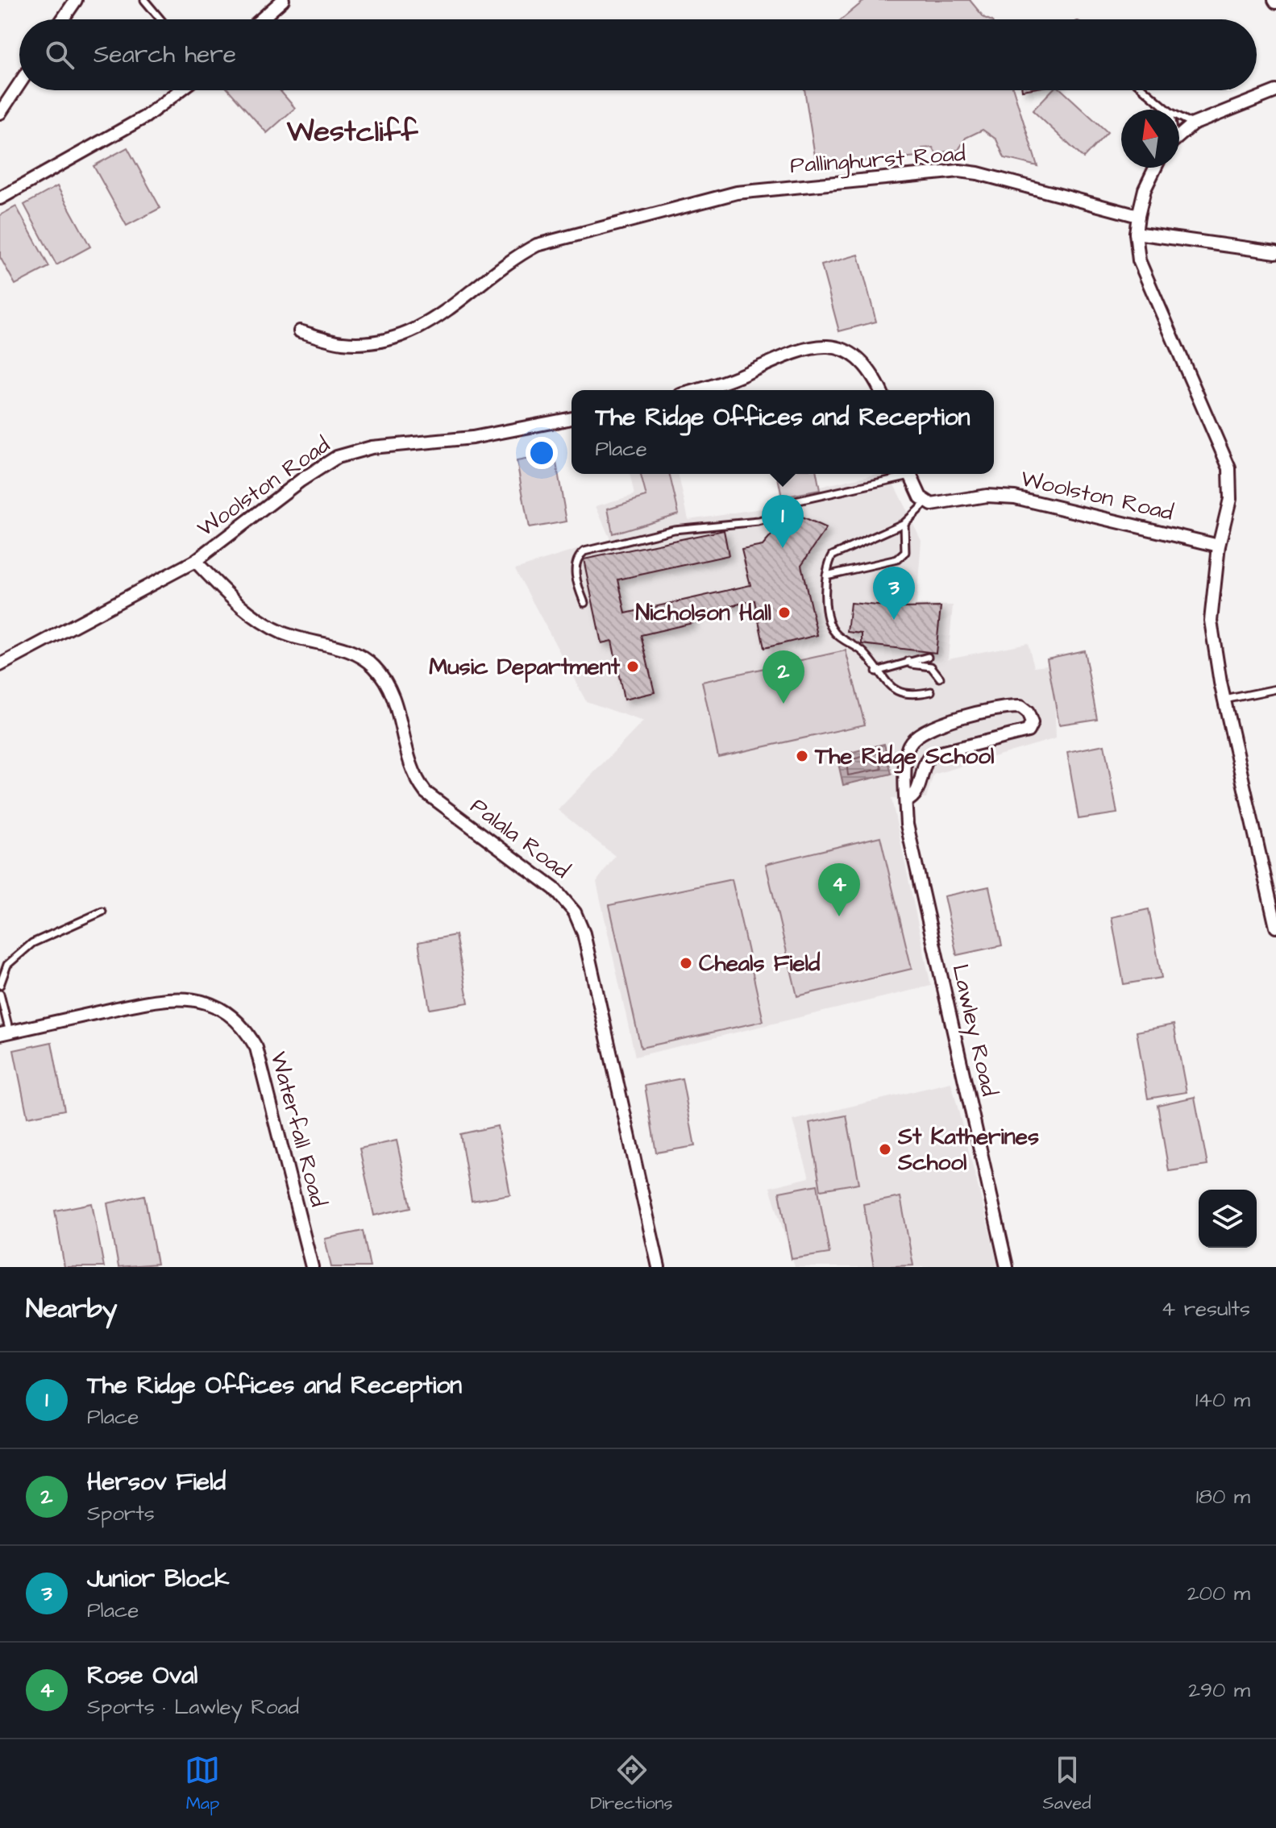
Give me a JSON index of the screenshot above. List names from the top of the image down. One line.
{"streets":{"street":["Pallinghurst Road","Woolston Road","Palala Road","Lawley Road","Waterfall Road"]},"crossings":[["Woolston Road","Palala Road"]],"districts":["Westcliff"],"places":["Nicholson Hall","Music Department","The Ridge School","Cheals Field","St Katherines School"],"north":"top","page":{"search":"Search here","popup":["The Ridge Offices and Reception","Place"],"pins":["1","3","2","4"],"heading":["Nearby","4 results"],"list":[{"mark":"1","name":"The Ridge Offices and Reception","note":"Place","value":"140 m"},{"mark":"2","name":"Hersov Field","note":"Sports","value":"180 m"},{"mark":"3","name":"Junior Block","note":"Place","value":"200 m"},{"mark":"4","name":"Rose Oval","note":"Sports · Lawley Road","value":"290 m"}],"nav":["Map","Directions","Saved"]}}
